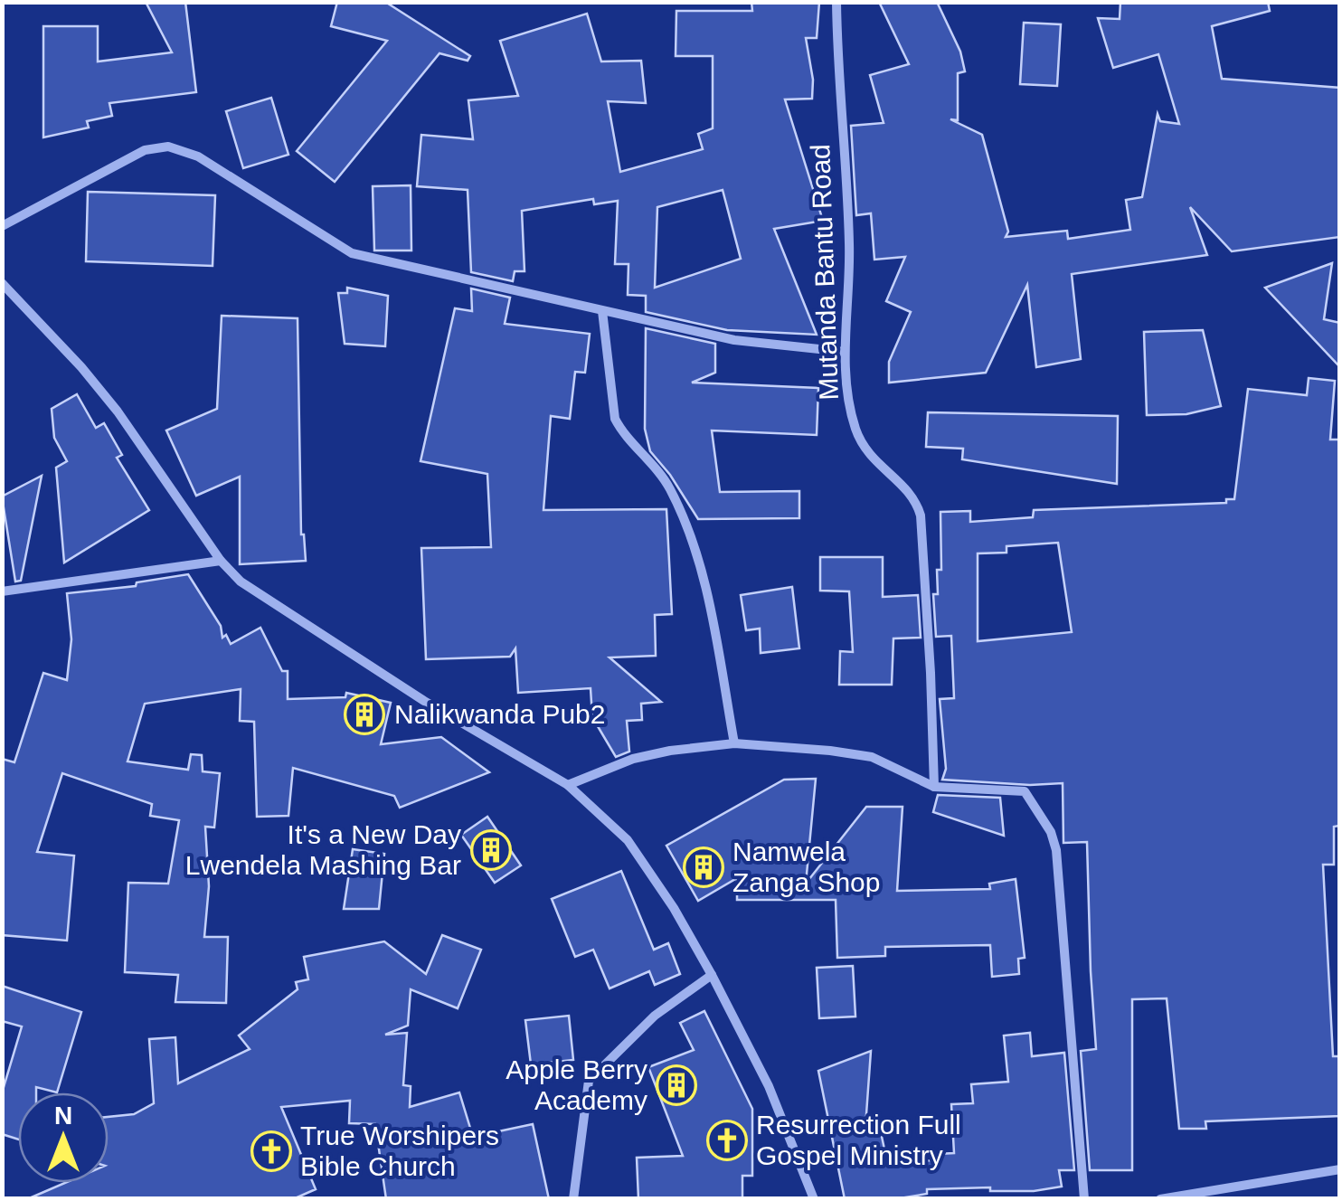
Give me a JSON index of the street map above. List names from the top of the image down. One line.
{"streets":{"street":["Mutanda Bantu Road"]},"places":{"building":["Nalikwanda Pub2","It's a New Day Lwendela Mashing Bar","Namwela Zanga Shop","Apple Berry Academy"],"church":["Resurrection Full Gospel Ministry","True Worshipers Bible Church"]},"north":"top"}
